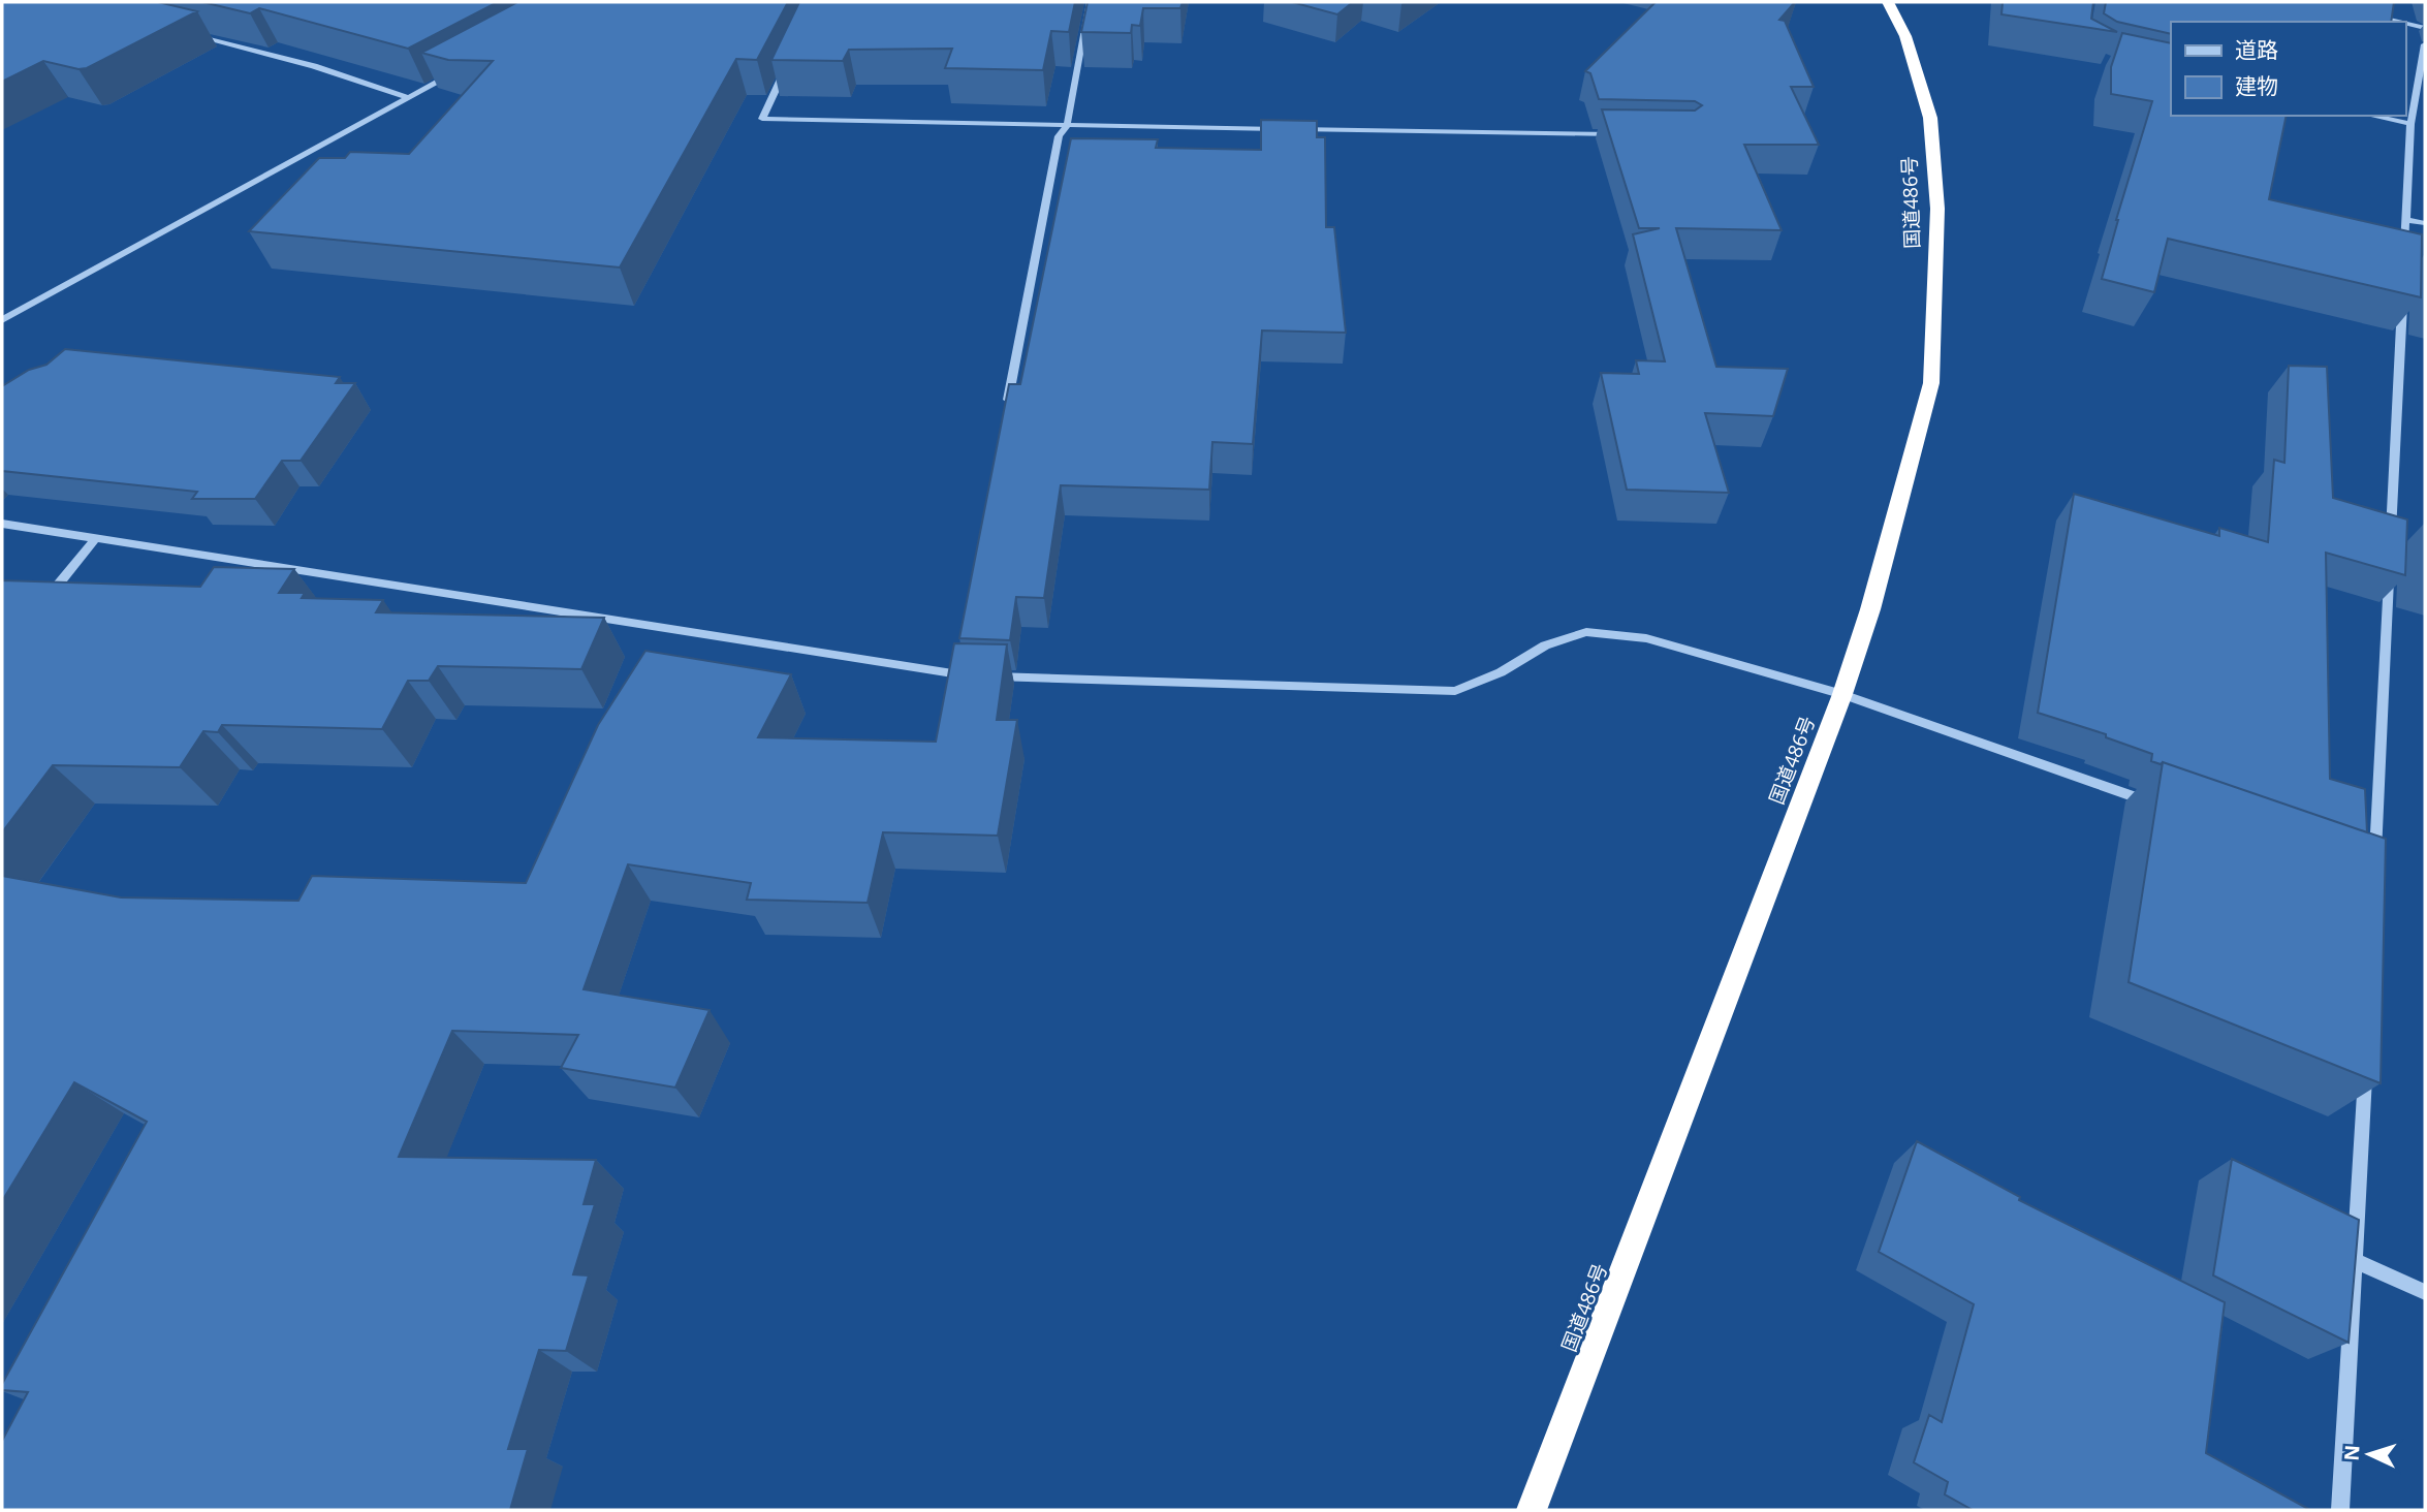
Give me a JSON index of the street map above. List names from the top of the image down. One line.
{"streets":{"highway":["国道486号"]},"legend":["道路","建物"],"north":"left"}
